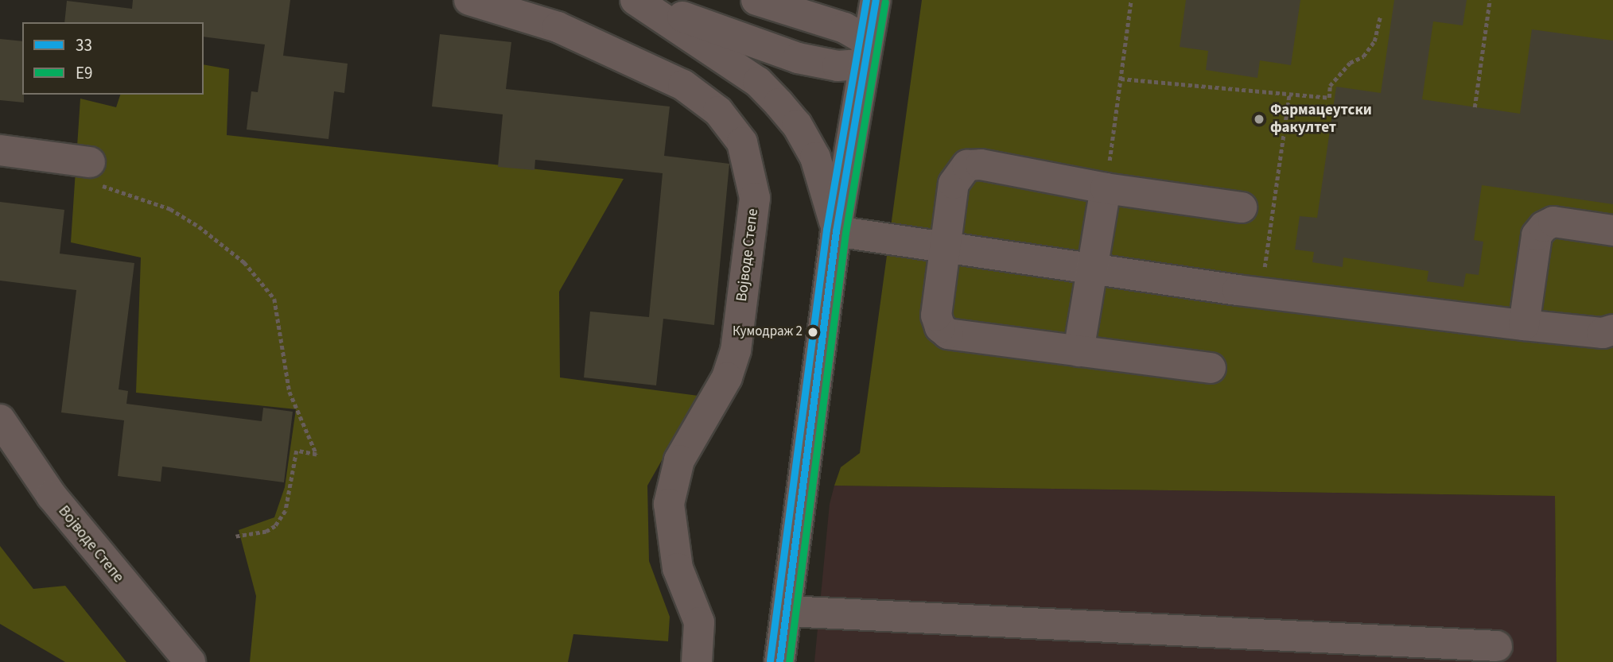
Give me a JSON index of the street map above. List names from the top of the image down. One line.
{"streets":{"street":["Војводе Степе"]},"places":["Фармацеутски факултет","Кумодраж 2"],"lines":["transit line 33","transit line E9"],"legend":["33","E9"]}
